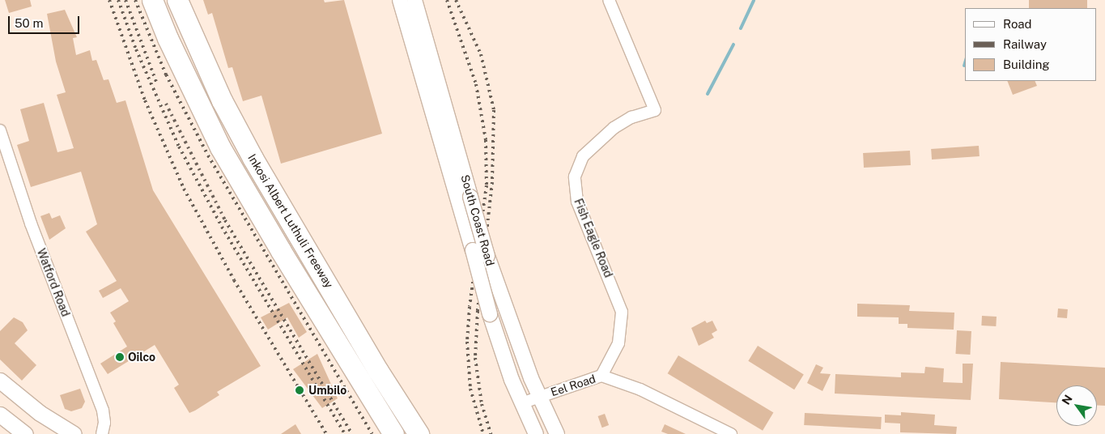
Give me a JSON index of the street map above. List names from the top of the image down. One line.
{"streets":{"highway":["Inkosi Albert Luthuli Freeway"],"street":["South Coast Road","Fish Eagle Road","Watford Road","Eel Road"]},"crossings":[["South Coast Road","Eel Road"],["Fish Eagle Road","Eel Road"]],"places":["Oilco","Umbilo"],"legend":["Road","Railway","Building"],"scale_bar":"50 m","north":"top left"}
